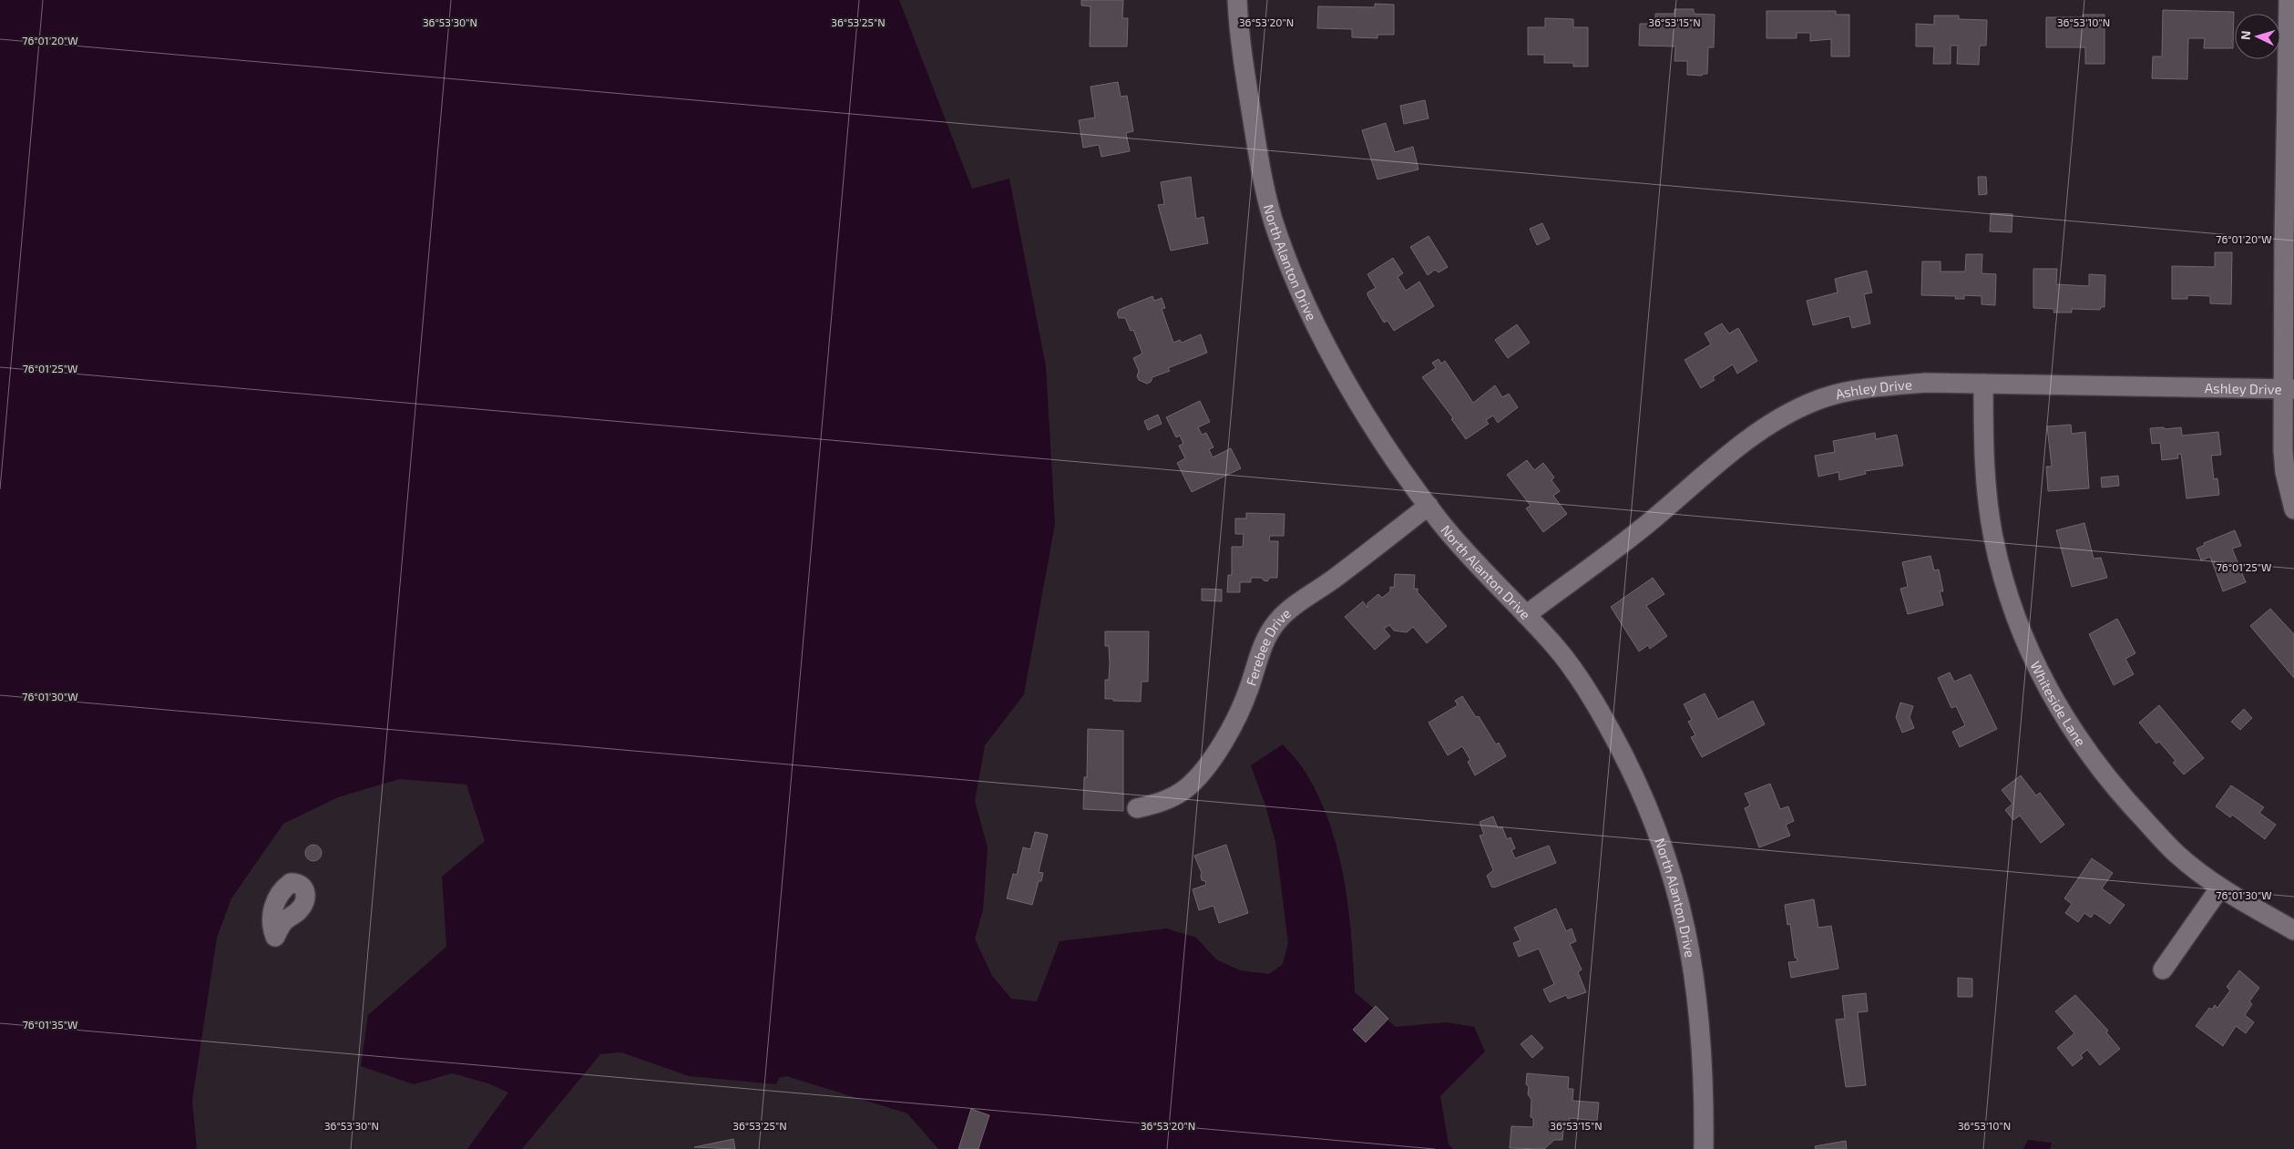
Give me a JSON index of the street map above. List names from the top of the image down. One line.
{"streets":{"street":["North Alanton Drive","Ashley Drive","Ferebee Drive","Whiteside Lane"]},"crossings":[["North Alanton Drive","Ashley Drive"],["North Alanton Drive","Ferebee Drive"],["Ashley Drive","Whiteside Lane"]],"north":"left","coordinates":["36°53'30\"N","36°53'25\"N","36°53'20\"N","36°53'15\"N","36°53'10\"N","76°01'20\"W","76°01'25\"W","76°01'30\"W","76°01'35\"W"]}
